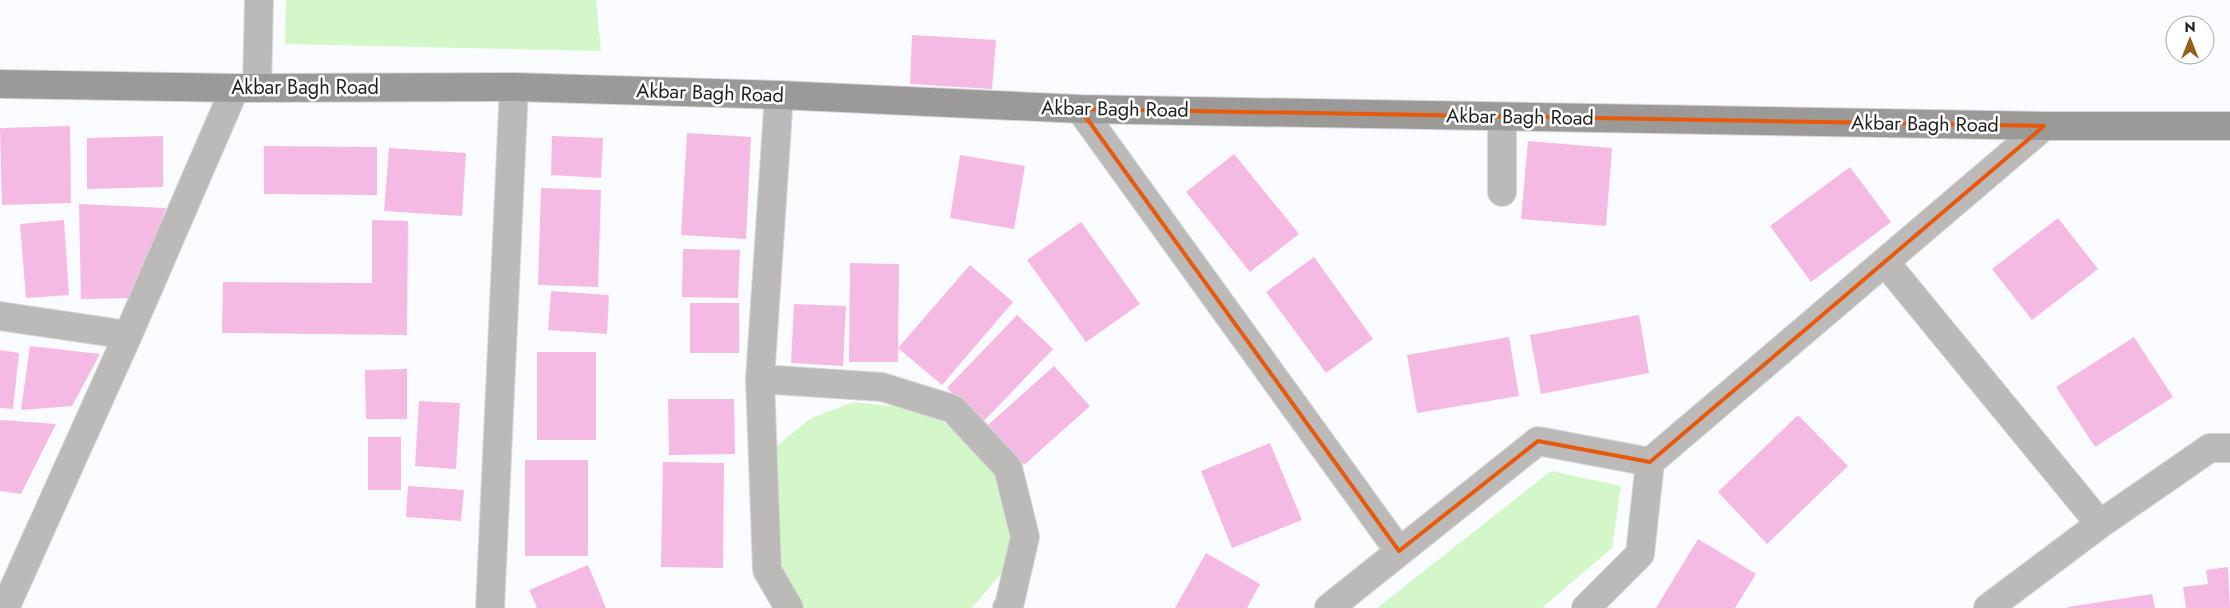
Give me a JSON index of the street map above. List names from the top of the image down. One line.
{"streets":{"street":["Akbar Bagh Road"]},"north":"top"}
